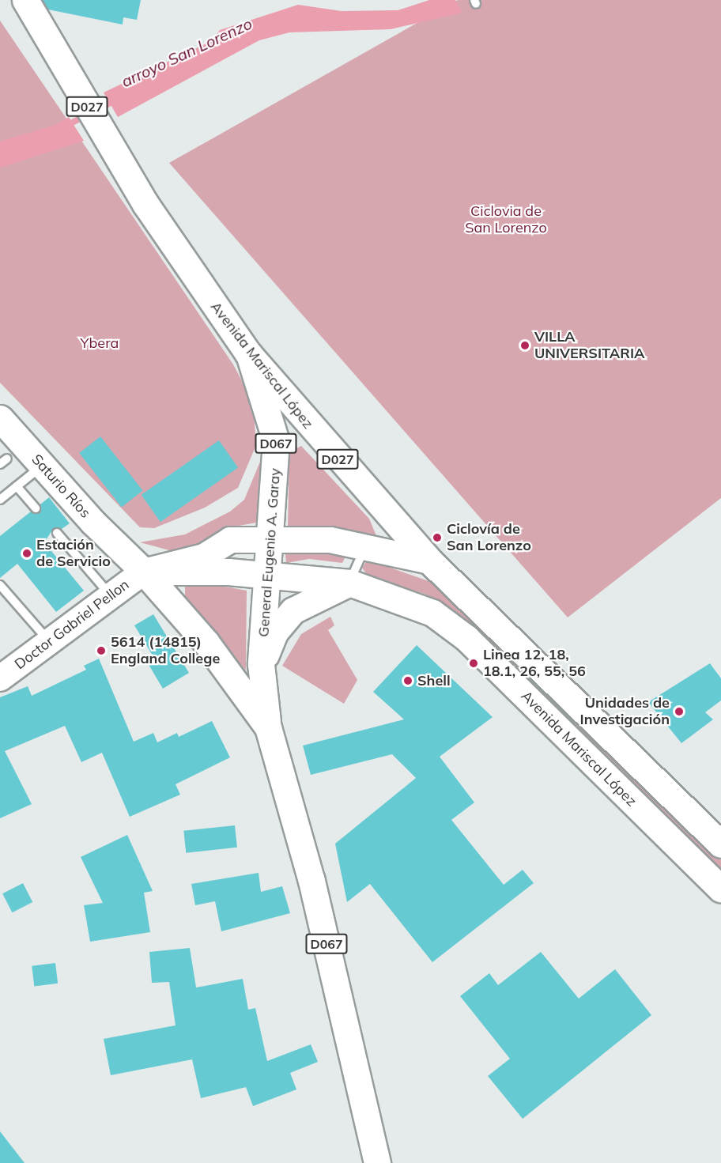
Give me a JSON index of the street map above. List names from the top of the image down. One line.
{"streets":{"main road":["D027","Avenida Mariscal López","D067","Saturio Ríos","General Eugenio A. Garay"],"street":["Doctor Gabriel Pellon"]},"crossings":[["Avenida Mariscal López","D067"],["Avenida Mariscal López","Saturio Ríos"],["Avenida Mariscal López","General Eugenio A. Garay"],["Avenida Mariscal López","Doctor Gabriel Pellon"],["D067","Saturio Ríos"],["D067","General Eugenio A. Garay"],["D067","Doctor Gabriel Pellon"],["Saturio Ríos","Doctor Gabriel Pellon"]],"water":["arroyo San Lorenzo"],"parks":["Ciclovia de San Lorenzo","Ybera"],"places":["VILLA UNIVERSITARIA","Ciclovía de San Lorenzo","Estación de Servicio","5614 (14815) England College","Linea 12, 18, 18.1, 26, 55, 56","Shell","Unidades de Investigación"]}
